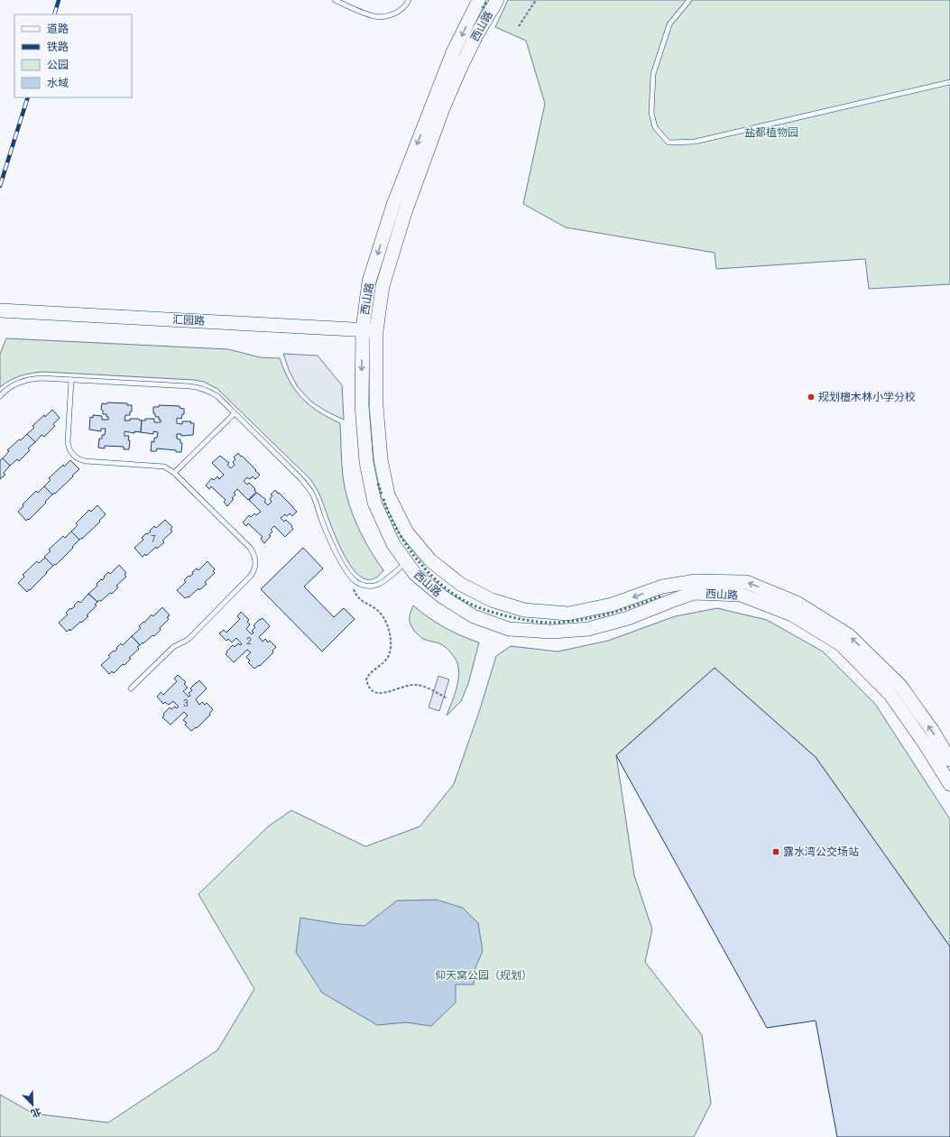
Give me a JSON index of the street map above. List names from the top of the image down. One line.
{"streets":{"main road":["西山路","汇园路"]},"crossings":[["西山路","汇园路"]],"parks":["盐都植物园","仰天窝公园（规划）"],"places":{"other":["规划檀木林小学分校"],"transit":["露水湾公交场站"]},"house_numbers":["7","2","3"],"legend":["道路","铁路","公园","水域"],"north":"bottom right"}
